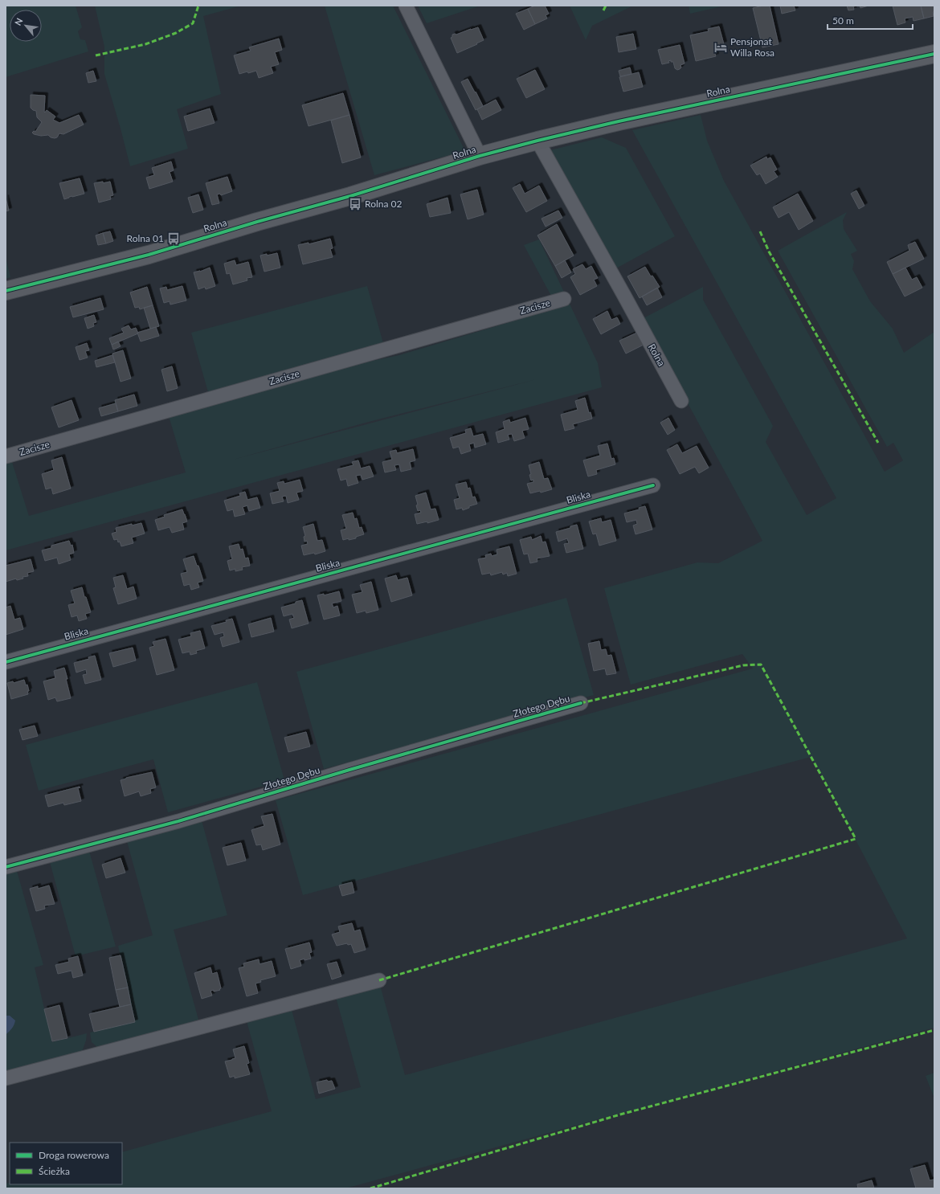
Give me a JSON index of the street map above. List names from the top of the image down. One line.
{"streets":{"street":["Rolna","Zacisze","Bliska","Złotego Dębu"]},"places":{"hotel":["Pensjonat Willa Rosa"],"bus stop":["Rolna 02","Rolna 01"]},"legend":["Droga rowerowa","Ścieżka"],"scale_bar":"50 m","north":"top left"}
